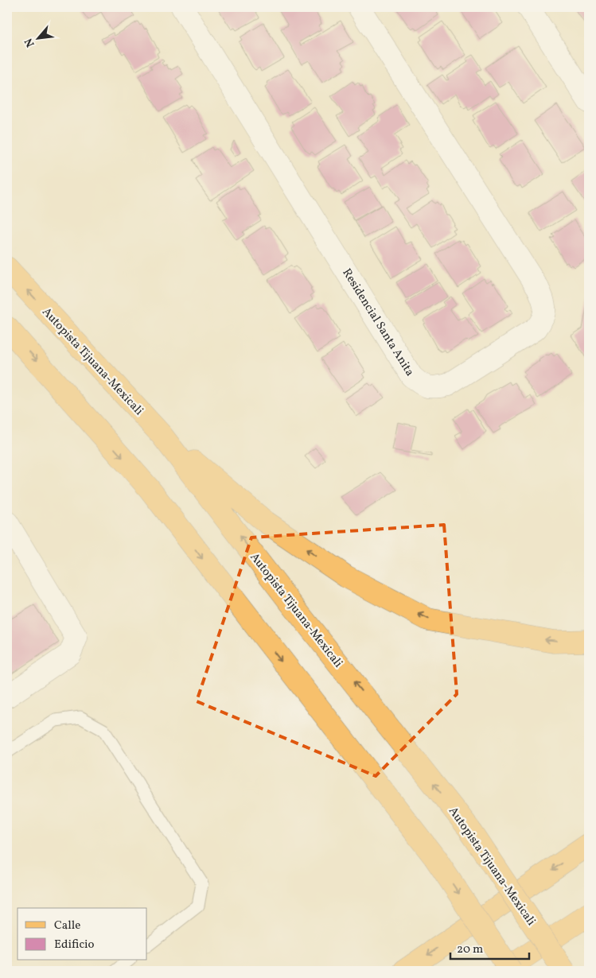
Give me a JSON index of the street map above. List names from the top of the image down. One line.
{"streets":{"main road":["Autopista Tijuana-Mexicali"],"street":["Residencial Santa Anita"]},"legend":["Calle","Edificio"],"scale_bar":"20 m","north":"bottom left"}
